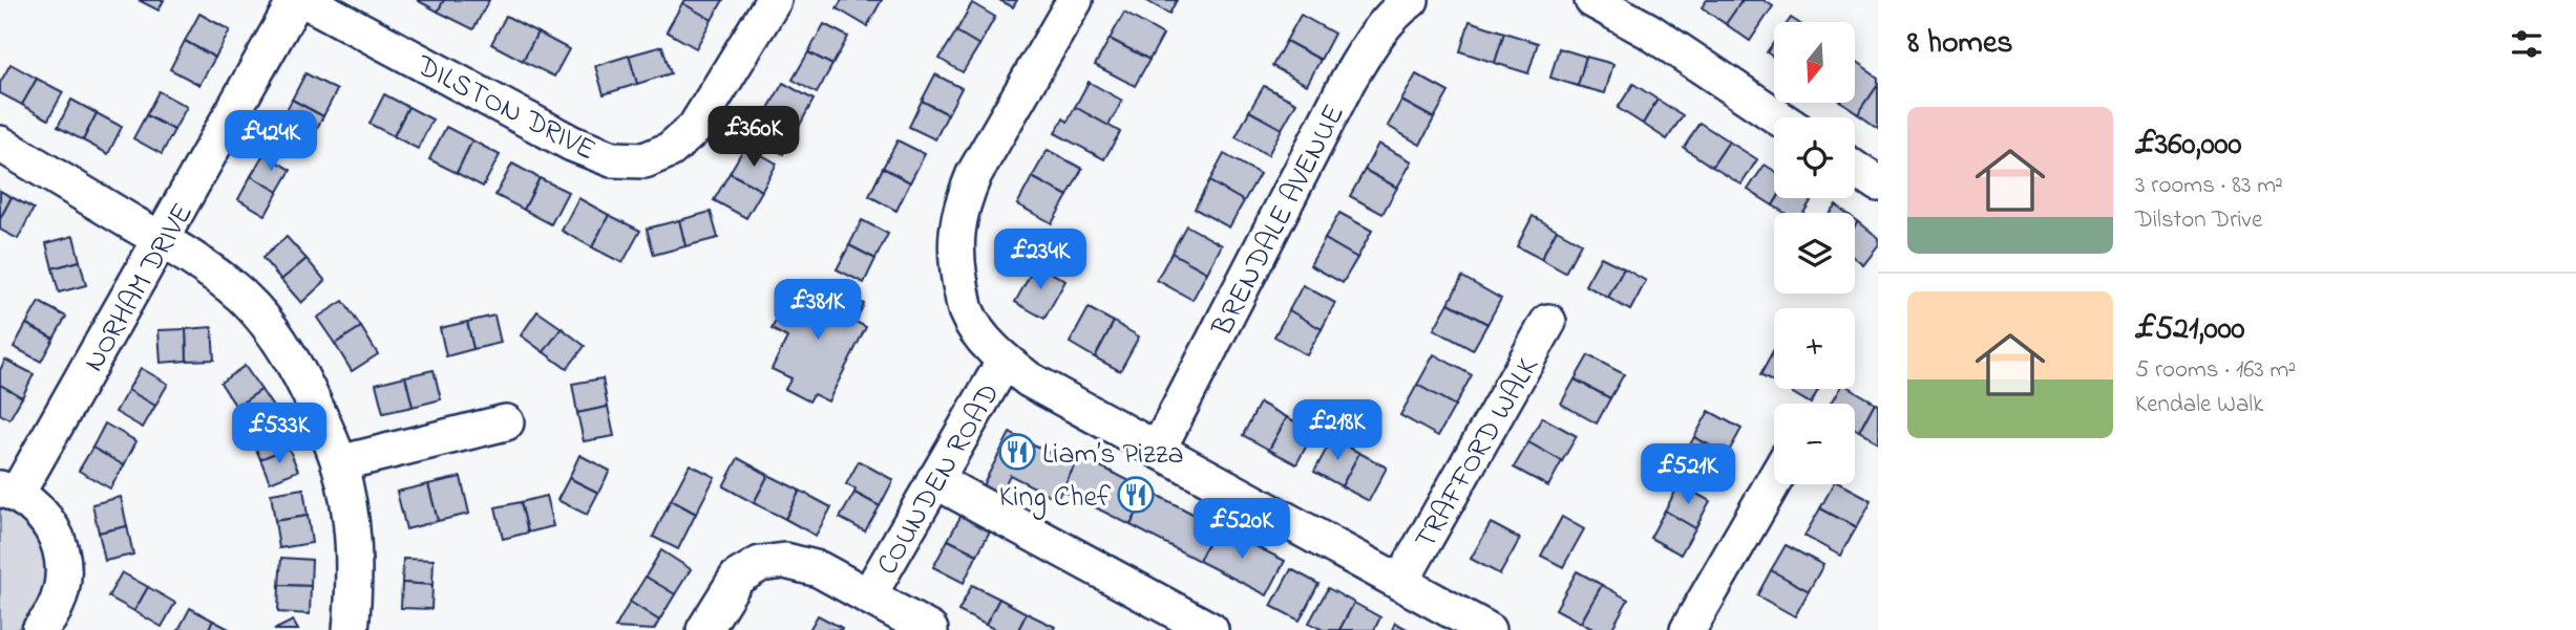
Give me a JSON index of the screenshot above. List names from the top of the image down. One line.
{"streets":{"street":["DILSTON DRIVE","BRENDALE AVENUE","NORHAM DRIVE","TRAFFORD WALK","COUNDEN ROAD"]},"places":{"restaurant":["Liam’s Pizza","King Chef"]},"north":"bottom","page":{"heading":"8 homes","map_buttons":["+","−"],"list":[{"name":"£360,000","note":"3 rooms · 83 m² · Dilston Drive"},{"name":"£521,000","note":"5 rooms · 163 m² · Kendale Walk"}],"price":["£360K","£424K","£234K","£381K","£218K","£533K","£521K","£520K"]}}
